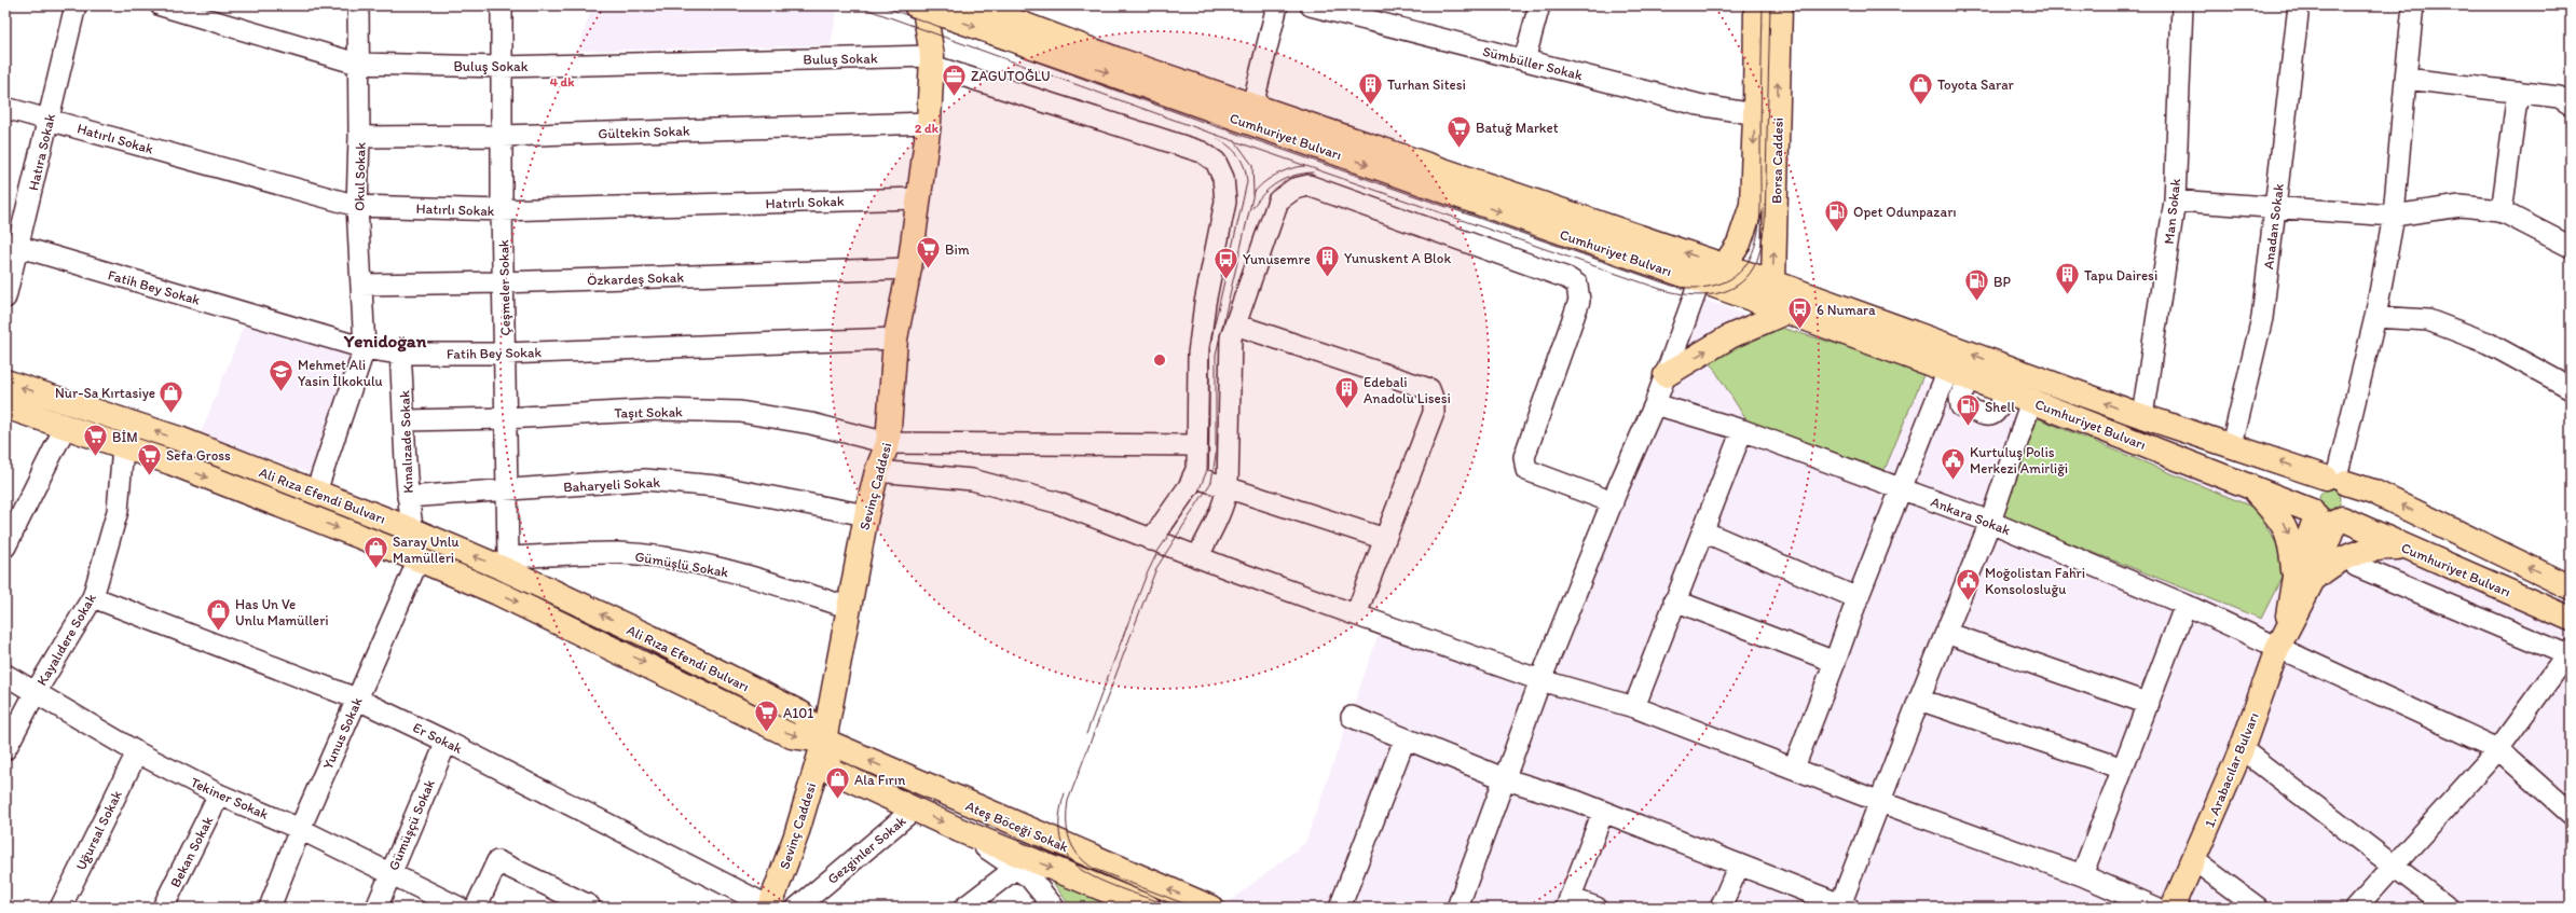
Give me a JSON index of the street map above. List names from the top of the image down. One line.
{"streets":{"main road":["Cumhuriyet Bulvarı","Borsa Caddesi","Sevinç Caddesi","Ali Rıza Efendi Bulvarı","1. Arabacılar Bulvarı","Ateş Böceği Sokak"],"street":["Buluş Sokak","Sümbüller Sokak","Gültekin Sokak","Hatırlı Sokak","Hatıra Sokak","Okul Sokak","Man Sokak","Anadan Sokak","Özkardeş Sokak","Fatih Bey Sokak","Çeşmeler Sokak","Taşıt Sokak","Kınalızade Sokak","Baharyeli Sokak","Ankara Sokak","Gümüşlü Sokak","Kayalıdere Sokak","Yunus Sokak","Er Sokak","Tekiner Sokak","Gümüşçü Sokak","Uğursal Sokak","Gezginler Sokak","Bekan Sokak"]},"crossings":[["Buluş Sokak","Okul Sokak"],["Buluş Sokak","Çeşmeler Sokak"],["Buluş Sokak","Taşıt Sokak"],["Buluş Sokak","Sevinç Caddesi"],["Sümbüller Sokak","Borsa Caddesi"],["Gültekin Sokak","Okul Sokak"],["Gültekin Sokak","Çeşmeler Sokak"],["Gültekin Sokak","Sevinç Caddesi"],["Cumhuriyet Bulvarı","Borsa Caddesi"],["Cumhuriyet Bulvarı","Man Sokak"],["Cumhuriyet Bulvarı","Anadan Sokak"],["Cumhuriyet Bulvarı","Sevinç Caddesi"],["Cumhuriyet Bulvarı","1. Arabacılar Bulvarı"],["Hatırlı Sokak","Hatıra Sokak"],["Hatırlı Sokak","Okul Sokak"],["Hatırlı Sokak","Çeşmeler Sokak"],["Hatırlı Sokak","Sevinç Caddesi"],["Hatıra Sokak","Fatih Bey Sokak"],["Okul Sokak","Özkardeş Sokak"],["Okul Sokak","Fatih Bey Sokak"],["Özkardeş Sokak","Çeşmeler Sokak"],["Özkardeş Sokak","Sevinç Caddesi"],["Fatih Bey Sokak","Çeşmeler Sokak"],["Fatih Bey Sokak","Kınalızade Sokak"],["Fatih Bey Sokak","Sevinç Caddesi"],["Çeşmeler Sokak","Taşıt Sokak"],["Çeşmeler Sokak","Baharyeli Sokak"],["Çeşmeler Sokak","Ali Rıza Efendi Bulvarı"],["Çeşmeler Sokak","Gümüşlü Sokak"],["Taşıt Sokak","Kınalızade Sokak"],["Taşıt Sokak","Sevinç Caddesi"],["Kınalızade Sokak","Baharyeli Sokak"],["Kınalızade Sokak","Ali Rıza Efendi Bulvarı"],["Kınalızade Sokak","Yunus Sokak"],["Baharyeli Sokak","Sevinç Caddesi"],["Sevinç Caddesi","Ali Rıza Efendi Bulvarı"],["Sevinç Caddesi","Gümüşlü Sokak"],["Sevinç Caddesi","Er Sokak"],["Sevinç Caddesi","Ateş Böceği Sokak"],["Ali Rıza Efendi Bulvarı","Gümüşlü Sokak"],["Ali Rıza Efendi Bulvarı","Kayalıdere Sokak"],["Ali Rıza Efendi Bulvarı","Yunus Sokak"],["Ali Rıza Efendi Bulvarı","Ateş Böceği Sokak"],["Ankara Sokak","1. Arabacılar Bulvarı"],["Kayalıdere Sokak","Er Sokak"],["Kayalıdere Sokak","Tekiner Sokak"],["Yunus Sokak","Er Sokak"],["Yunus Sokak","Tekiner Sokak"],["Er Sokak","Gümüşçü Sokak"],["Tekiner Sokak","Gümüşçü Sokak"],["Tekiner Sokak","Uğursal Sokak"],["Tekiner Sokak","Bekan Sokak"],["Ateş Böceği Sokak","Gezginler Sokak"]],"districts":["Yenidoğan"],"places":{"office":["ZAGUTOĞLU"],"building":["Turhan Sitesi","Yunuskent A Blok","Tapu Dairesi","Edebali Anadolu Lisesi"],"shop":["Toyota Sarar","Nur-Sa Kırtasiye","Saray Unlu Mamülleri","Has Un Ve Unlu Mamülleri","Ala Fırın"],"supermarket":["Batuğ Market","Bim","BİM","Sefa Gross","A101"],"fuel station":["Opet Odunpazarı","BP","Shell"],"bus stop":["Yunusemre","6 Numara"],"school or university":["Mehmet Ali Yasin İlkokulu"],"public building":["Kurtuluş Polis Merkezi Amirliği","Moğolistan Fahri Konsolosluğu"]},"rings":["4 dk","2 dk"]}
